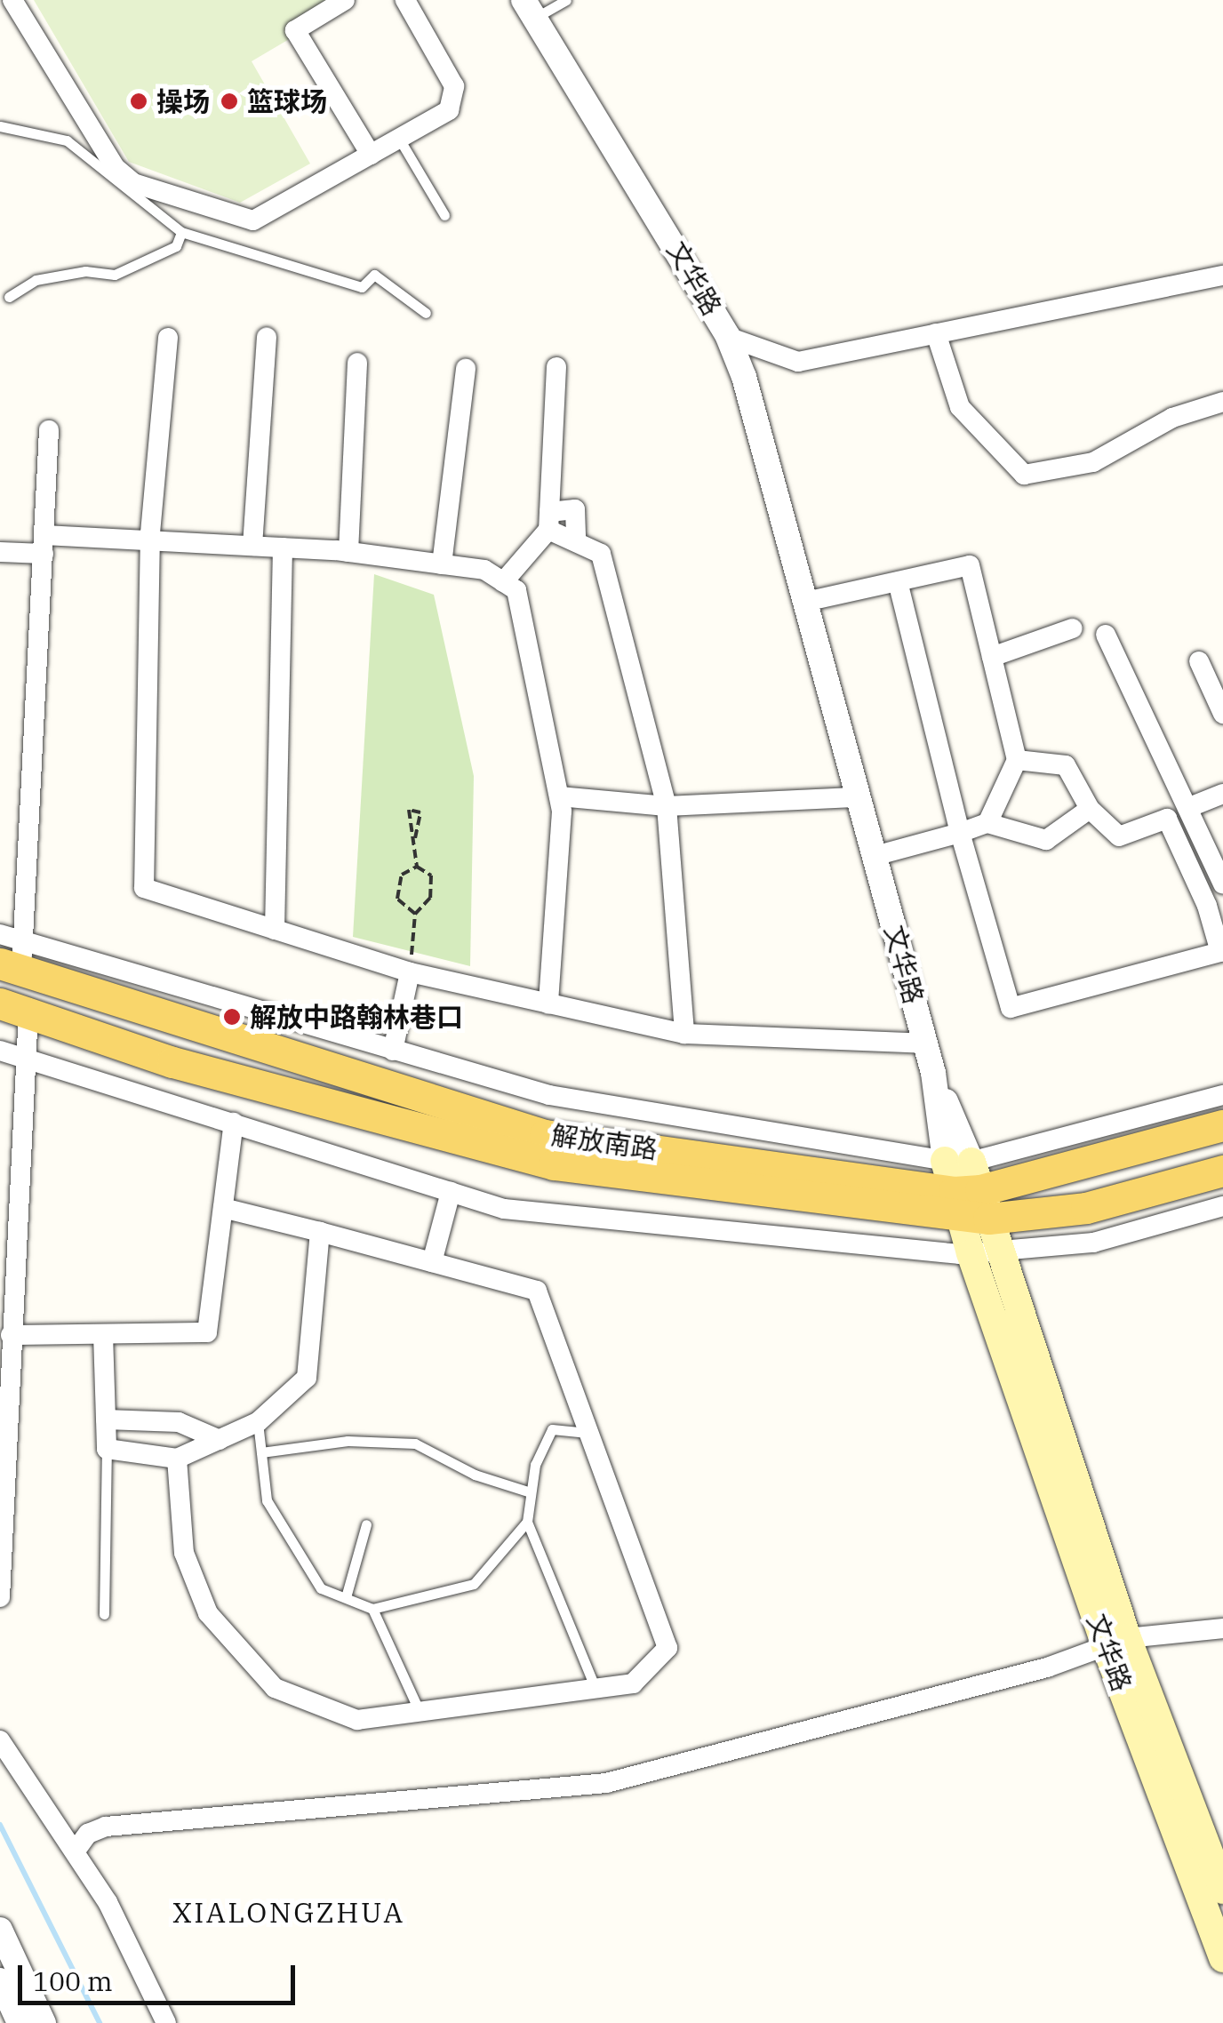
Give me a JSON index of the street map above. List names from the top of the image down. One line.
{"streets":{"main road":["文华路","解放南路"]},"crossings":[["文华路","解放南路"]],"districts":["XIALONGZHUA"],"places":["操场","篮球场","解放中路翰林巷口"],"scale_bar":"100 m"}
